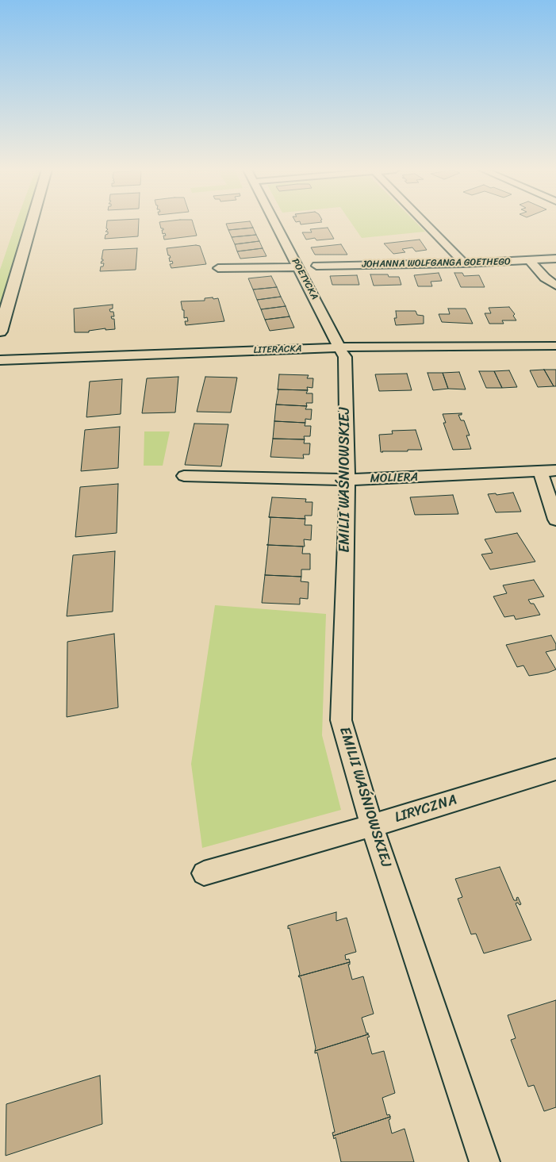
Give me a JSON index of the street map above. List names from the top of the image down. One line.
{"streets":{"street":["JOHANNA WOLFGANGA GOETHEGO","POETYCKA","LITERACKA","MOLIERA","EMILII WAŚNIOWSKIEJ","LIRYCZNA"]},"crossings":[["POETYCKA","LITERACKA"],["POETYCKA","EMILII WAŚNIOWSKIEJ"],["LITERACKA","EMILII WAŚNIOWSKIEJ"],["MOLIERA","EMILII WAŚNIOWSKIEJ"],["EMILII WAŚNIOWSKIEJ","LIRYCZNA"]]}
